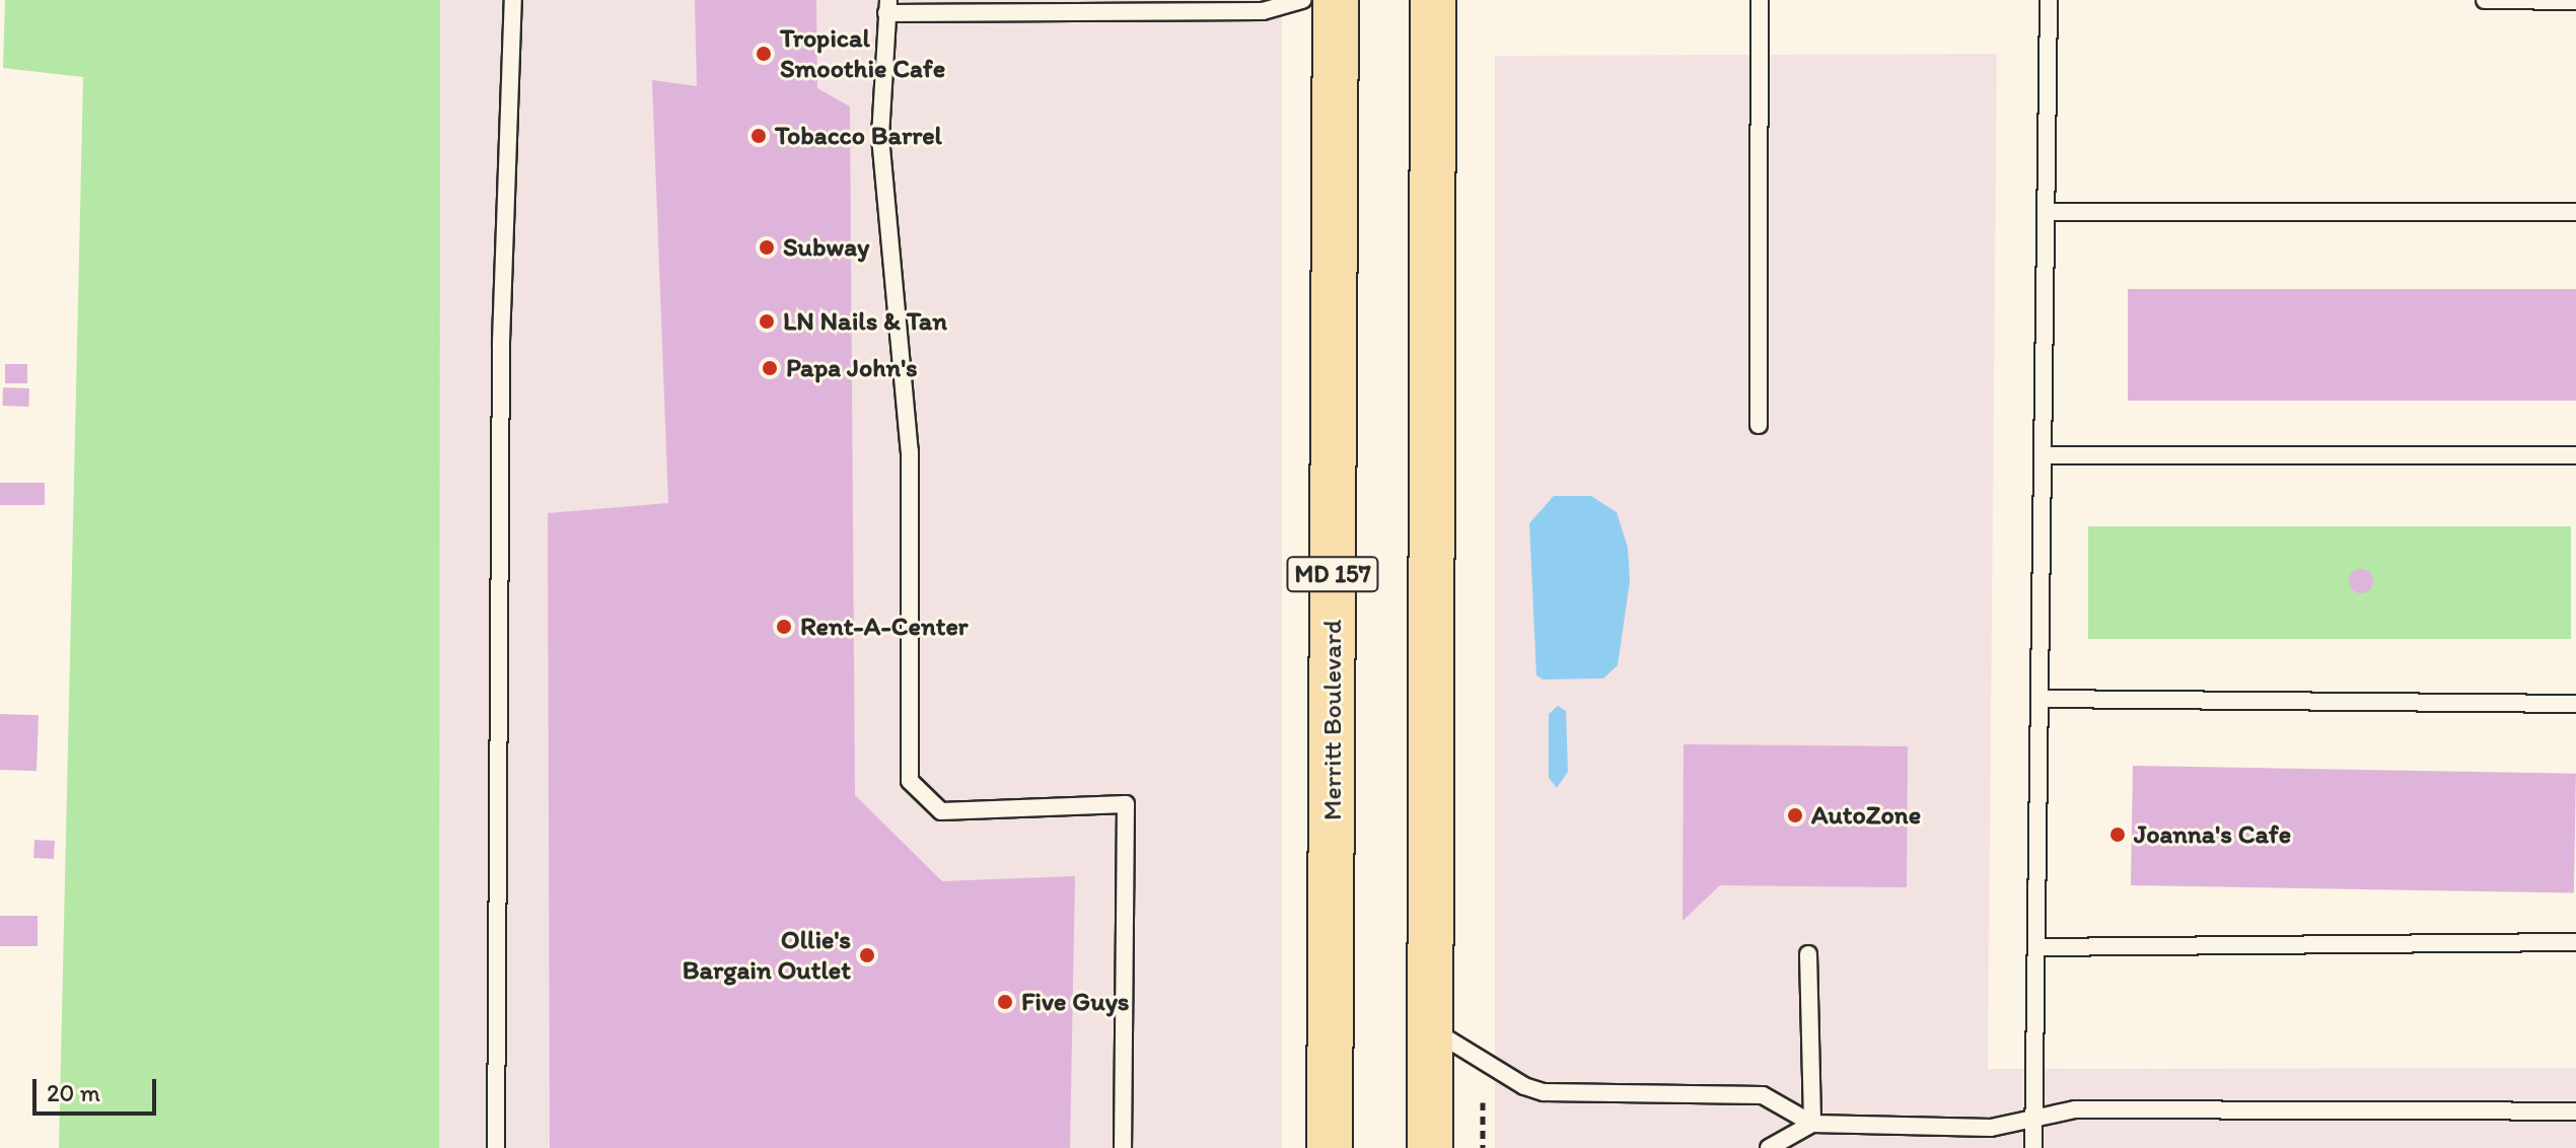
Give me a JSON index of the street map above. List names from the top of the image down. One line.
{"streets":{"main road":["MD 157","Merritt Boulevard"]},"places":["Tropical Smoothie Cafe","Tobacco Barrel","Subway","LN Nails & Tan","Papa John's","Rent-A-Center","AutoZone","Joanna's Cafe","Ollie's Bargain Outlet","Five Guys"],"scale_bar":"20 m"}
